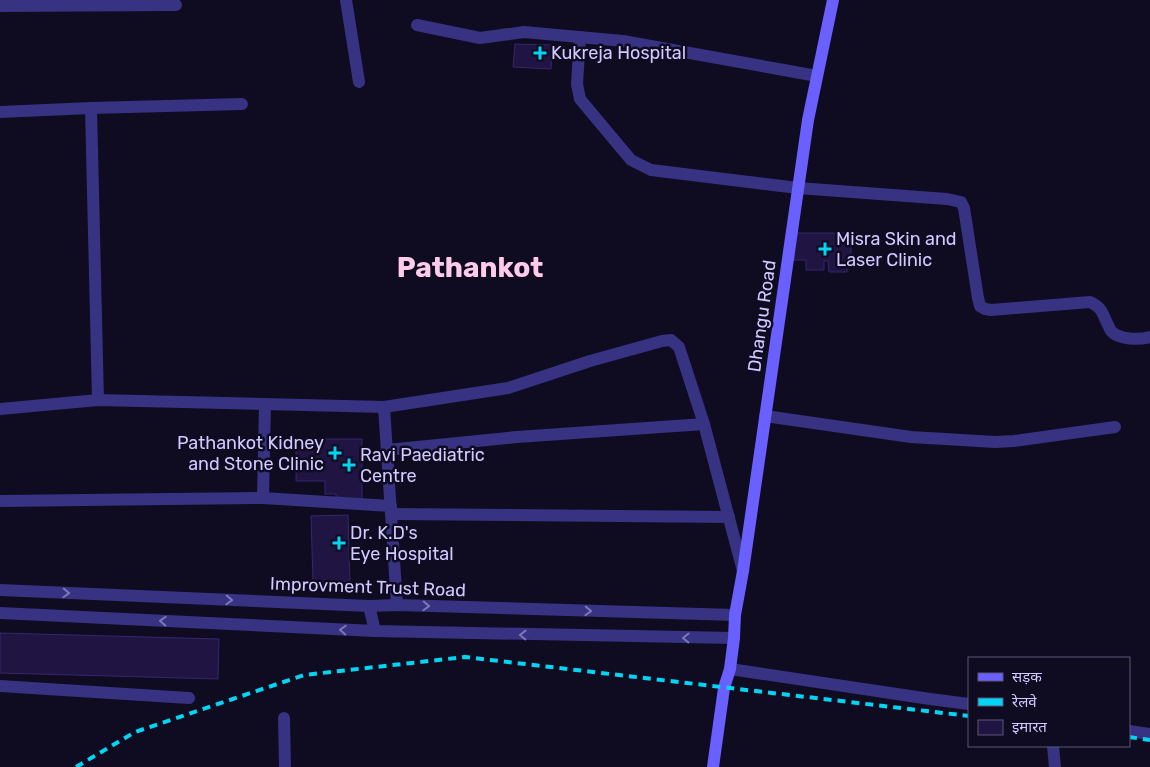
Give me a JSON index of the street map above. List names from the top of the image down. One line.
{"streets":{"street":["Dhangu Road","Improvment Trust Road"]},"crossings":[["Dhangu Road","Improvment Trust Road"]],"districts":["Pathankot"],"places":{"health":["Kukreja Hospital","Misra Skin and Laser Clinic","Pathankot Kidney and Stone Clinic","Ravi Paediatric Centre","Dr. K.D's Eye Hospital"]},"legend":["सड़क","रेलवे","इमारत"]}
